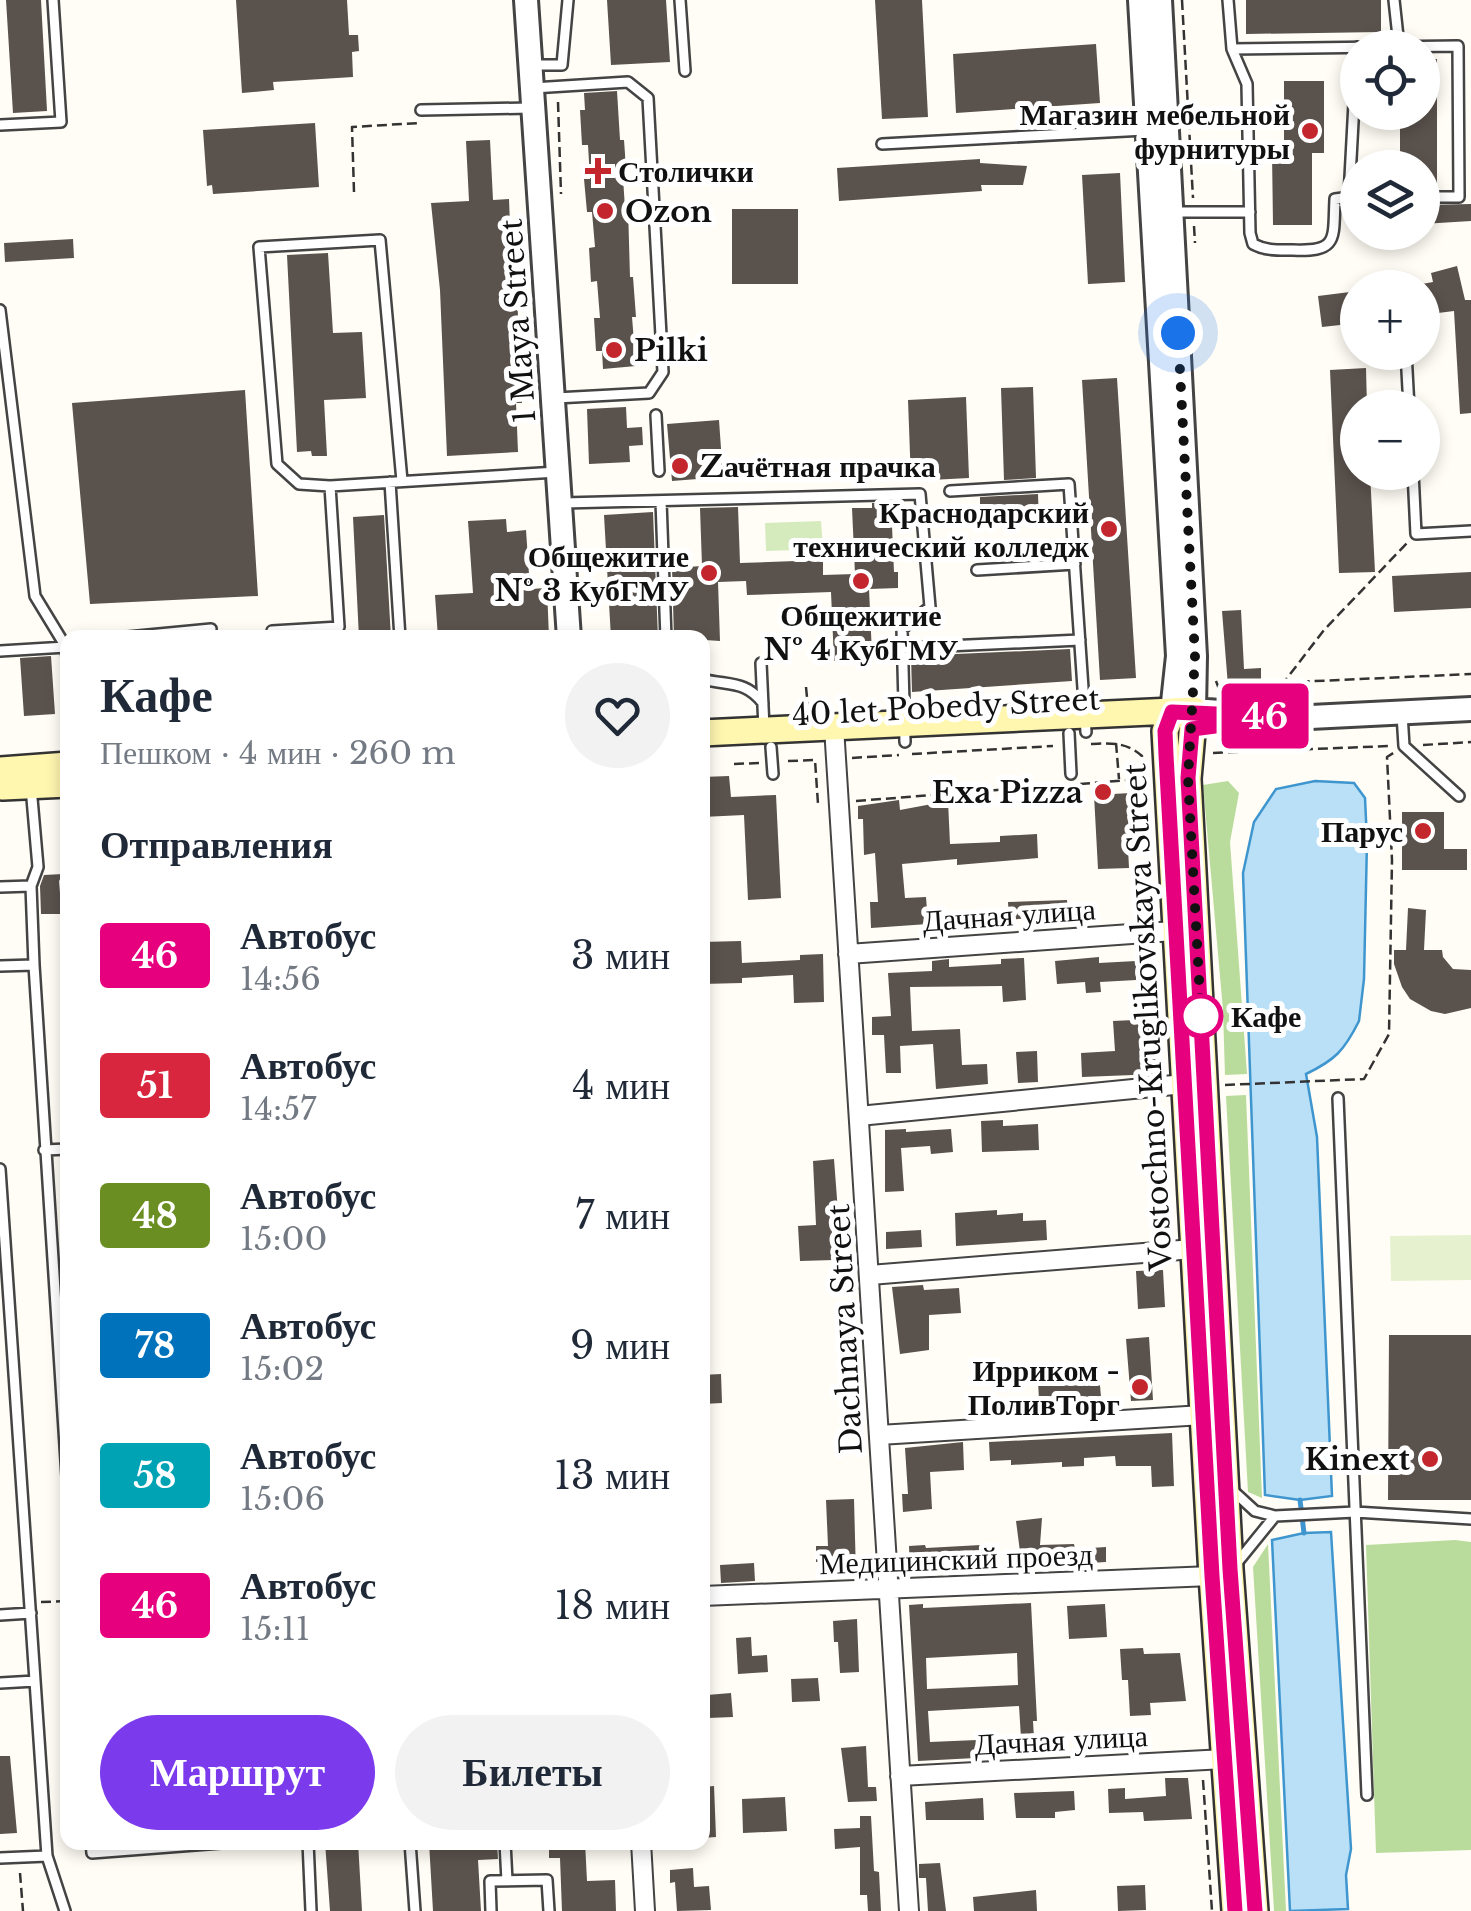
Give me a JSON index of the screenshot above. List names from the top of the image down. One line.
{"streets":{"main road":["40 let Pobedy Street","Vostochno-Kruglikovskaya Street"],"street":["1 Maya Street","Дачная улица","Dachnaya Street","Медицинский проезд"]},"crossings":[["Дачная улица","Vostochno-Kruglikovskaya Street"],["Дачная улица","Dachnaya Street"],["Vostochno-Kruglikovskaya Street","Медицинский проезд"],["Dachnaya Street","Медицинский проезд"]],"places":{"other":["Магазин мебельной фурнитуры","Ozon","Pilki","Zачётная прачка","Краснодарский технический колледж","Общежитие № 3 КубГМУ","Общежитие № 4 КубГМУ","Exa Pizza","Парус","Кафе","Ирриком - ПоливТорг","Kinext"],"health":["Столички"]},"lines":["bus line 46"],"page":{"on_map":"46","map_buttons":["+","−"],"heading":[["Кафе","Пешком · 4 мин · 260 m"],"Отправления"],"list":[{"mark":"46","name":"Автобус","note":"14:56","value":"3 мин"},{"mark":"51","name":"Автобус","note":"14:57","value":"4 мин"},{"mark":"48","name":"Автобус","note":"15:00","value":"7 мин"},{"mark":"78","name":"Автобус","note":"15:02","value":"9 мин"},{"mark":"58","name":"Автобус","note":"15:06","value":"13 мин"},{"mark":"46","name":"Автобус","note":"15:11","value":"18 мин"}],"buttons":["Маршрут","Билеты"]}}
